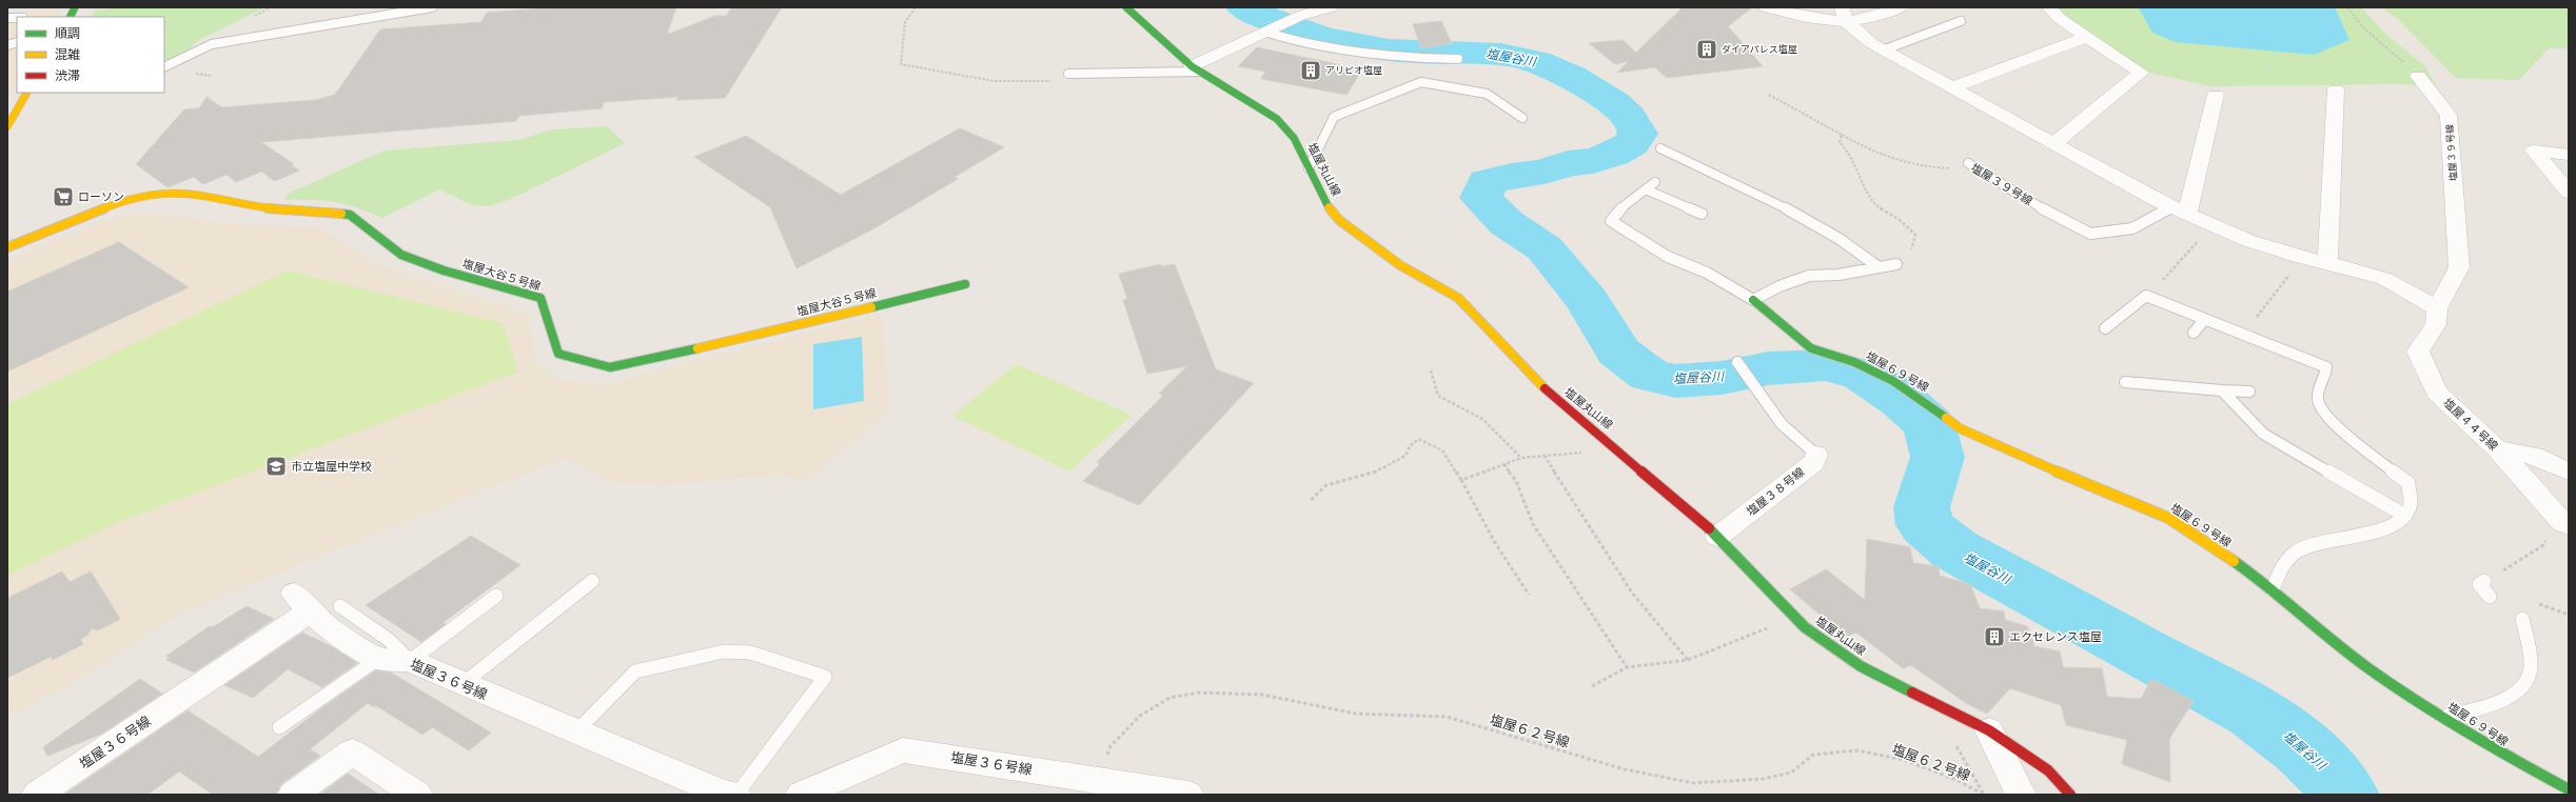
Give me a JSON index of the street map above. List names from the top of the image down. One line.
{"streets":{"street":["塩屋３９号線","塩屋丸山線","塩屋大谷５号線","塩屋６９号線","塩屋４４号線","塩屋３８号線","塩屋３６号線"],"path":["塩屋６２号線"]},"crossings":[["塩屋３９号線","塩屋４４号線"],["塩屋丸山線","塩屋３８号線"],["塩屋３６号線","塩屋６２号線"]],"water":["塩屋谷川"],"places":{"building":["ダイアパレス塩屋","アリピオ塩屋","エクセレンス塩屋"],"supermarket":["ローソン"],"school or university":["市立塩屋中学校"]},"legend":["順調","混雑","渋滞"]}
